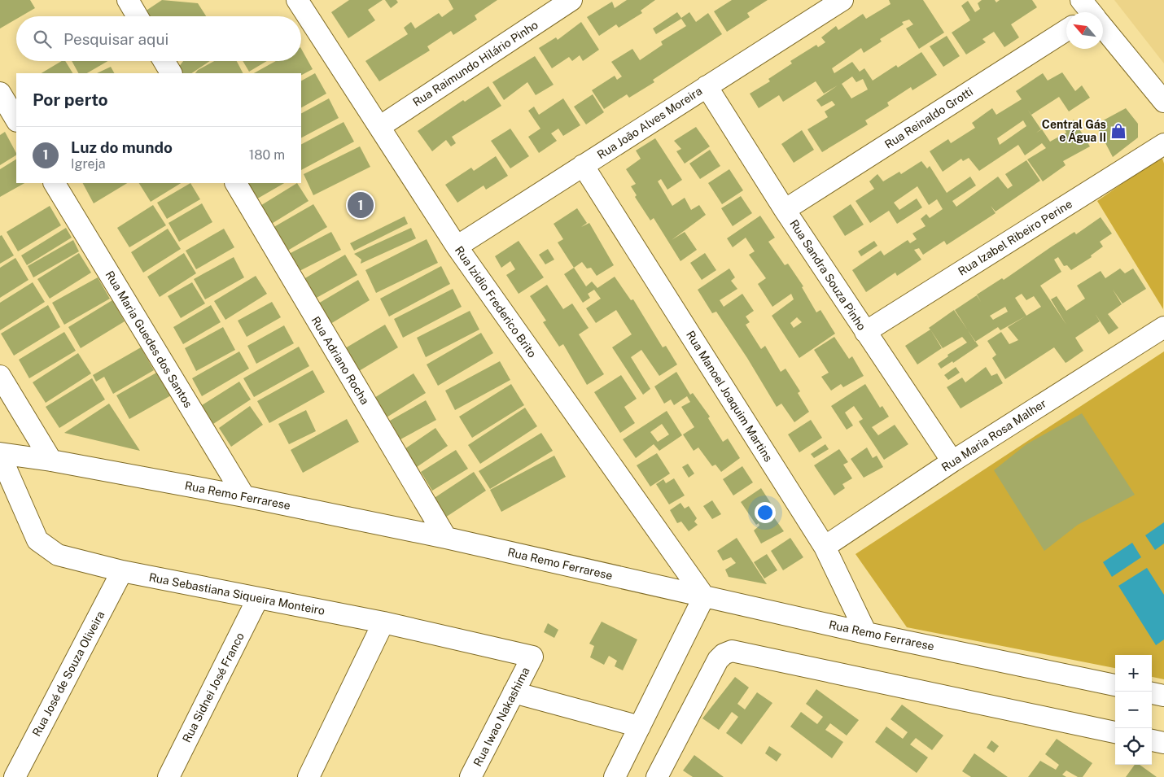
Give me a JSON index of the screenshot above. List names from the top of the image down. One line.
{"streets":{"street":["Rua Raimundo Hilário Pinho","Rua Reinaldo Grotti","Rua João Alves Moreira","Rua Izabel Ribeiro Perine","Rua Sandra Souza Pinho","Rua Izidio Frederico Brito","Rua Maria Guedes dos Santos","Rua Adriano Rocha","Rua Manoel Joaquim Martins","Rua Maria Rosa Malher","Rua Remo Ferrarese","Rua Sebastiana Siqueira Monteiro","Rua José de Souza Oliveira","Rua Sidnei José Franco","Rua Iwao Nakashima"]},"crossings":[["Rua Raimundo Hilário Pinho","Rua Izidio Frederico Brito"],["Rua Reinaldo Grotti","Rua Sandra Souza Pinho"],["Rua João Alves Moreira","Rua Sandra Souza Pinho"],["Rua João Alves Moreira","Rua Izidio Frederico Brito"],["Rua João Alves Moreira","Rua Manoel Joaquim Martins"],["Rua Izabel Ribeiro Perine","Rua Sandra Souza Pinho"],["Rua Sandra Souza Pinho","Rua Maria Rosa Malher"],["Rua Izidio Frederico Brito","Rua Remo Ferrarese"],["Rua Maria Guedes dos Santos","Rua Remo Ferrarese"],["Rua Adriano Rocha","Rua Remo Ferrarese"],["Rua Manoel Joaquim Martins","Rua Maria Rosa Malher"],["Rua Manoel Joaquim Martins","Rua Remo Ferrarese"],["Rua Remo Ferrarese","Rua Sebastiana Siqueira Monteiro"],["Rua Sebastiana Siqueira Monteiro","Rua José de Souza Oliveira"],["Rua Sebastiana Siqueira Monteiro","Rua Sidnei José Franco"],["Rua Sebastiana Siqueira Monteiro","Rua Iwao Nakashima"]],"places":{"shop":["Central Gás e Água II"]},"north":"top left","page":{"search":"Pesquisar aqui","heading":"Por perto","list":[{"mark":"1","name":"Luz do mundo","note":"Igreja","value":"180 m"}],"pins":"1","map_buttons":["+","−"]}}
